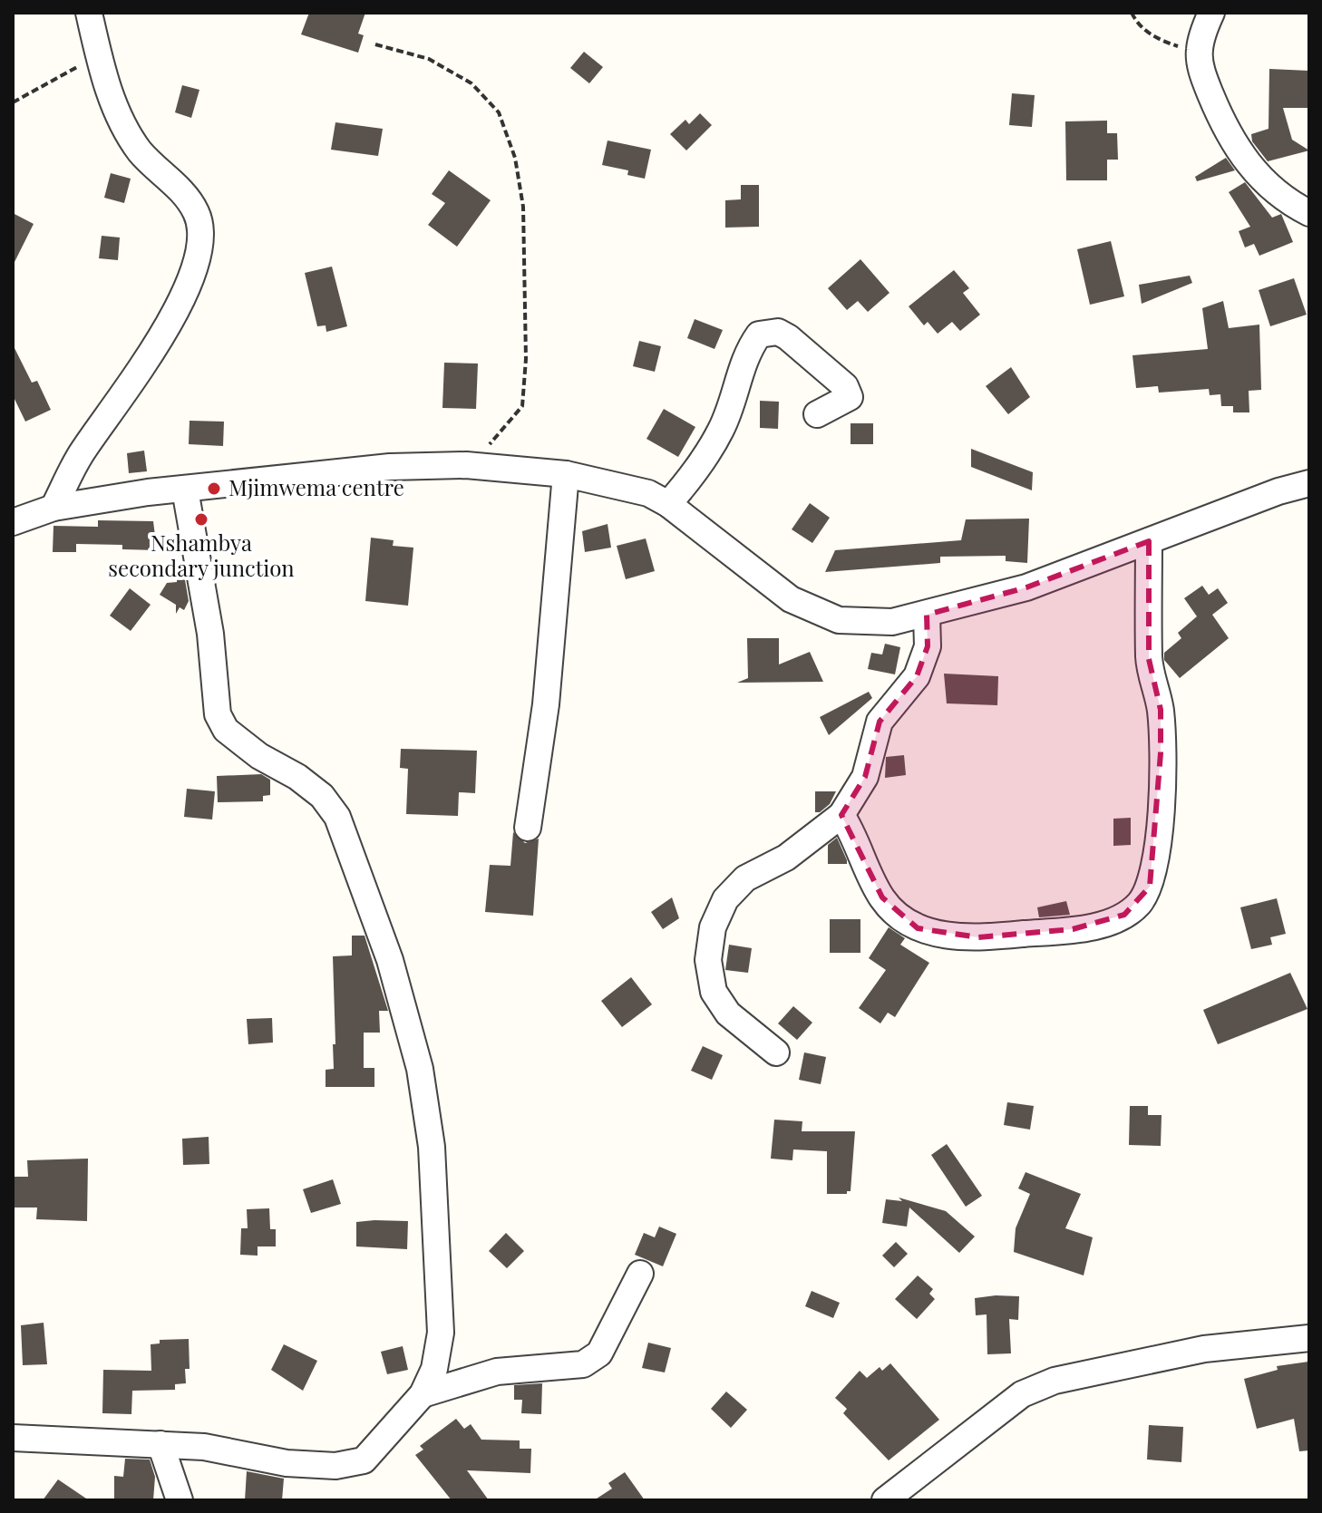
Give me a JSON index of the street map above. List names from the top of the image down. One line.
{"places":["Mjimwema centre","Nshambya secondary junction"]}
